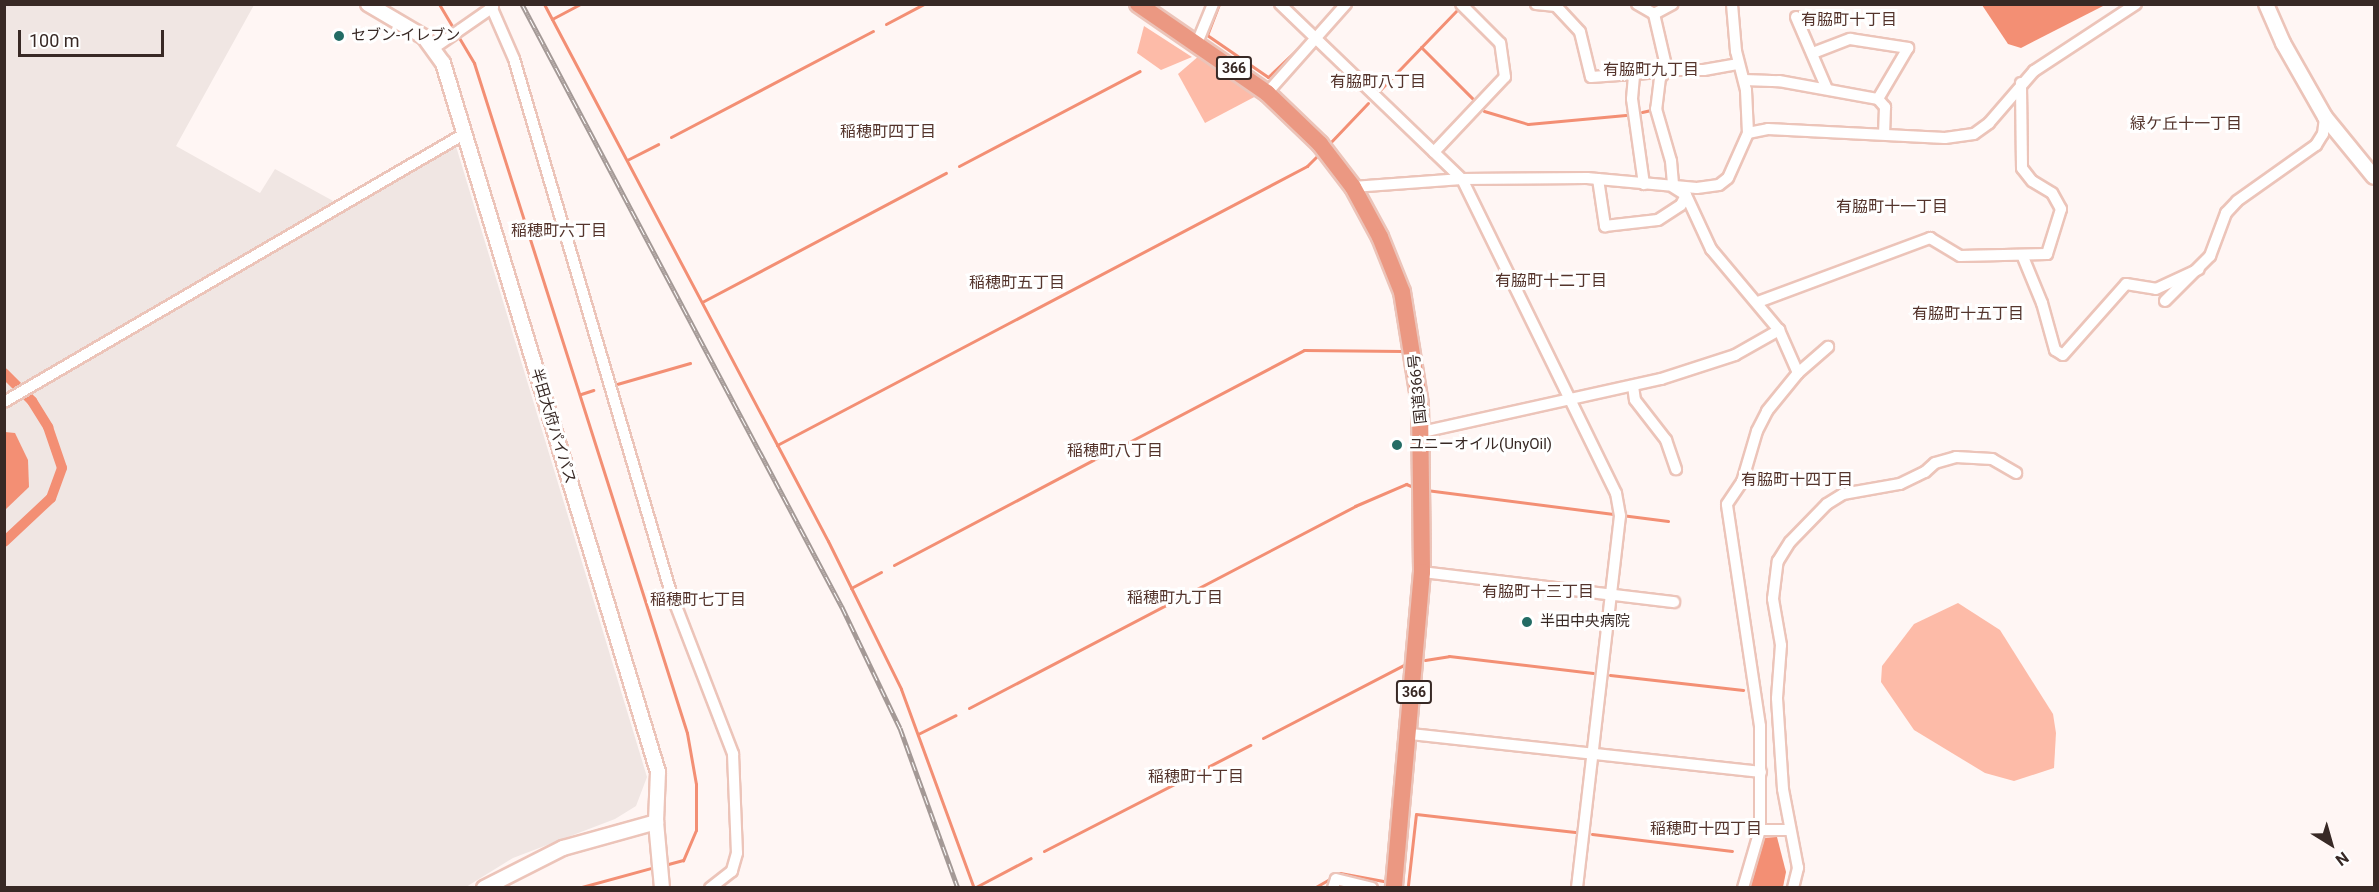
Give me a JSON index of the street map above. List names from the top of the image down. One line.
{"streets":{"highway":["366","国道366号"],"street":["半田大府パイパス"]},"districts":["有脇町十丁目","有脇町九丁目","有脇町八丁目","緑ケ丘十一丁目","稲穂町四丁目","有脇町十一丁目","稲穂町六丁目","有脇町十二丁目","稲穂町五丁目","有脇町十五丁目","稲穂町八丁目","有脇町十四丁目","有脇町十三丁目","稲穂町九丁目","稲穂町七丁目","稲穂町十丁目","稲穂町十四丁目"],"places":["セブン-イレブン","ユニーオイル(UnyOil)","半田中央病院"],"scale_bar":"100 m","north":"bottom right"}
